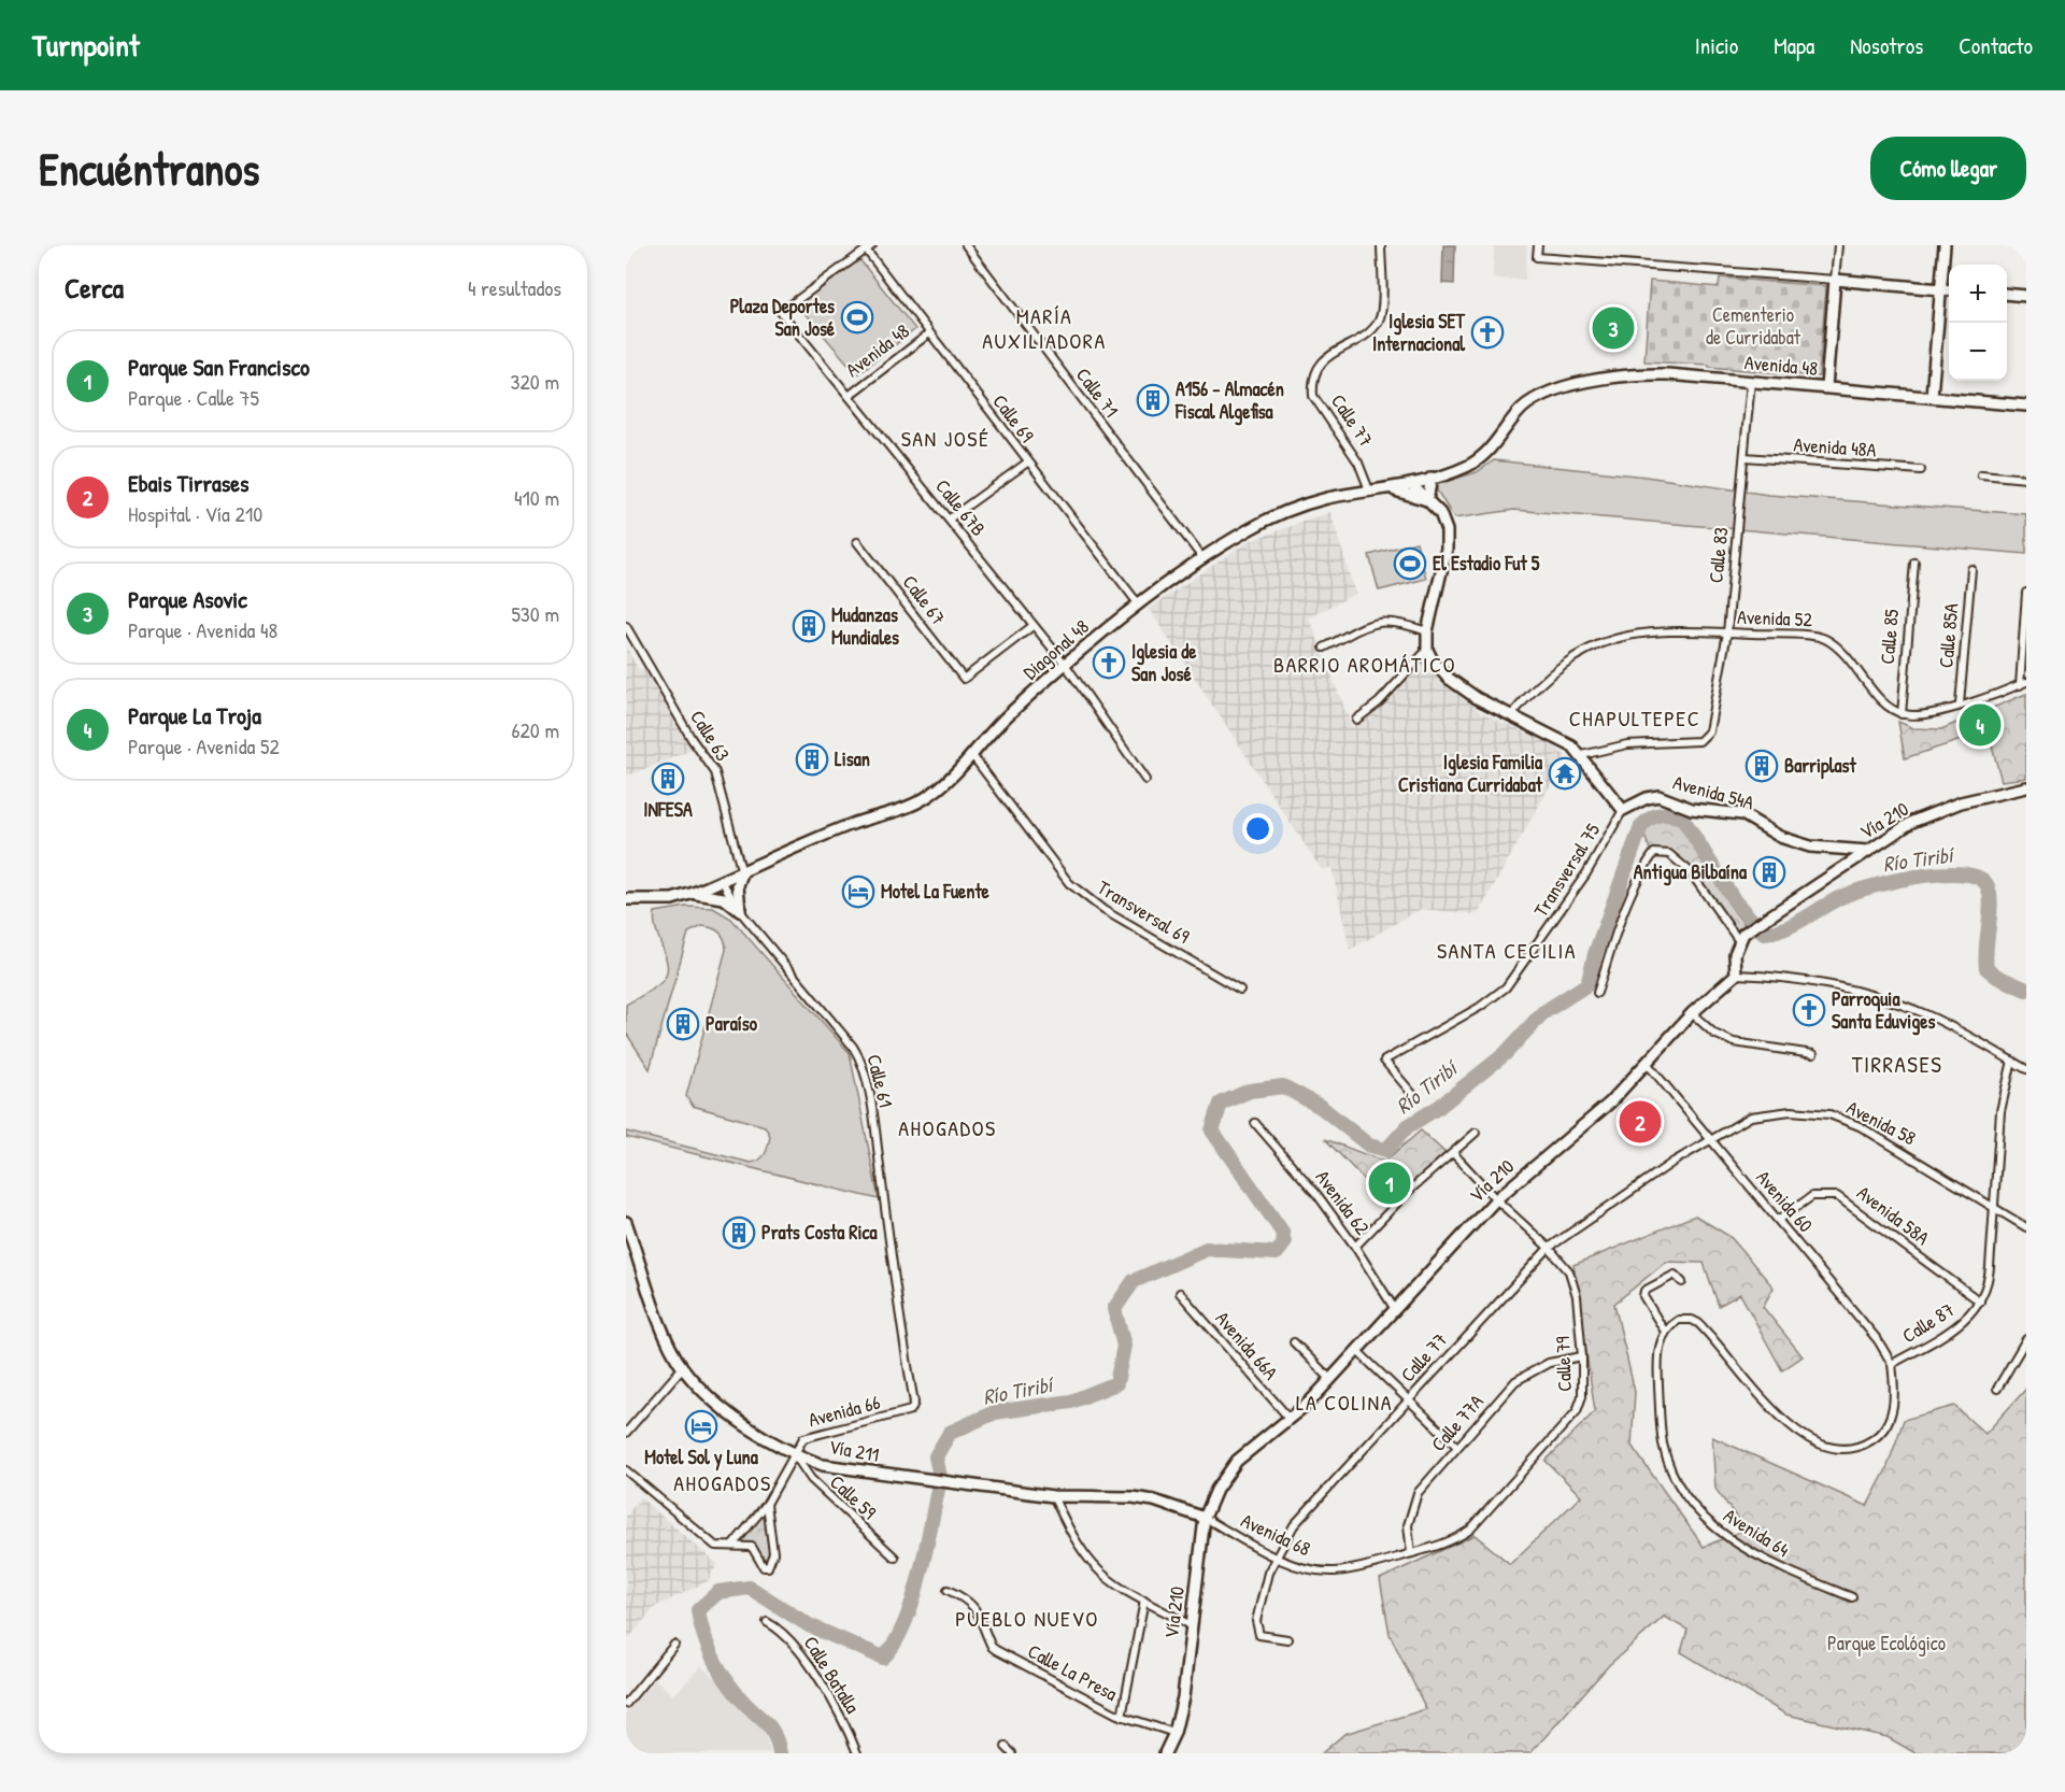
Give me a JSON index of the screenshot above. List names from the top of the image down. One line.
{"streets":{"street":["Avenida 48","Calle 71","Calle 69","Calle 77","Avenida 48A","Calle 67B","Calle 83","Calle 67","Avenida 52","Calle 85A","Calle 85","Diagonal 48","Calle 63","Avenida 54A","Vía 210","Transversal 75","Transversal 69","Calle 61","Avenida 58","Avenida 60","Avenida 62","Avenida 58A","Calle 87","Avenida 66A","Calle 79","Avenida 66","Calle 77A","Vía 211","Calle 59","Avenida 64","Avenida 68","Calle La Presa","Calle Batalla"]},"crossings":[["Avenida 48","Calle 69"],["Avenida 48","Calle 67B"],["Avenida 48","Calle 83"],["Avenida 48","Diagonal 48"],["Calle 71","Diagonal 48"],["Calle 69","Calle 67B"],["Calle 69","Diagonal 48"],["Calle 77","Diagonal 48"],["Calle 77","Avenida 58"],["Calle 77","Avenida 60"],["Calle 77","Calle 79"],["Calle 77","Avenida 68"],["Avenida 48A","Calle 83"],["Calle 67B","Calle 67"],["Calle 67B","Diagonal 48"],["Calle 83","Avenida 52"],["Avenida 52","Calle 85"],["Diagonal 48","Calle 63"],["Diagonal 48","Transversal 69"],["Diagonal 48","Calle 61"],["Avenida 54A","Vía 210"],["Avenida 54A","Transversal 75"],["Vía 210","Avenida 60"],["Vía 210","Avenida 62"],["Vía 210","Avenida 66A"],["Vía 210","Calle 79"],["Vía 210","Vía 211"],["Vía 210","Avenida 68"],["Vía 210","Calle La Presa"],["Calle 61","Avenida 66"],["Avenida 58","Avenida 60"],["Avenida 58","Calle 87"],["Avenida 60","Avenida 58A"],["Avenida 60","Calle 87"],["Avenida 58A","Calle 87"],["Calle 87","Avenida 64"],["Calle 79","Calle 77A"],["Calle 79","Avenida 68"],["Avenida 66","Vía 211"],["Avenida 66","Calle 59"],["Calle 77A","Avenida 68"],["Vía 211","Calle 59"],["Vía 211","Avenida 68"]],"districts":["MARÍA AUXILIADORA","SAN JOSÉ","BARRIO AROMÁTICO","CHAPULTEPEC","SANTA CECILIA","TIRRASES","AHOGADOS","LA COLINA","AHOGADOS","PUEBLO NUEVO"],"water":["Río Tiribí"],"parks":["Cementerio de Curridabat","Parque Ecológico"],"places":{"sports":["Plaza Deportes San José","El Estadio Fut 5"],"church":["Iglesia SET Internacional","Iglesia de San José","Parroquia Santa Eduviges"],"building":["A156 - Almacén Fiscal Algefisa","Mudanzas Mundiales","Lisan","Barriplast","INFESA","Antigua Bilbaína","Paraíso","Prats Costa Rica"],"temple":["Iglesia Familia Cristiana Curridabat"],"hotel":["Motel La Fuente","Motel Sol y Luna"]},"page":{"header":"Turnpoint","nav":["Inicio","Mapa","Nosotros","Contacto"],"buttons":"Cómo llegar","title":"Encuéntranos","heading":["Cerca","4 resultados"],"map_buttons":["+","−"],"pins":["3","4","2","1"],"list":[{"mark":"1","name":"Parque San Francisco","note":"Parque · Calle 75","value":"320 m"},{"mark":"2","name":"Ebais Tirrases","note":"Hospital · Vía 210","value":"410 m"},{"mark":"3","name":"Parque Asovic","note":"Parque · Avenida 48","value":"530 m"},{"mark":"4","name":"Parque La Troja","note":"Parque · Avenida 52","value":"620 m"}]}}
